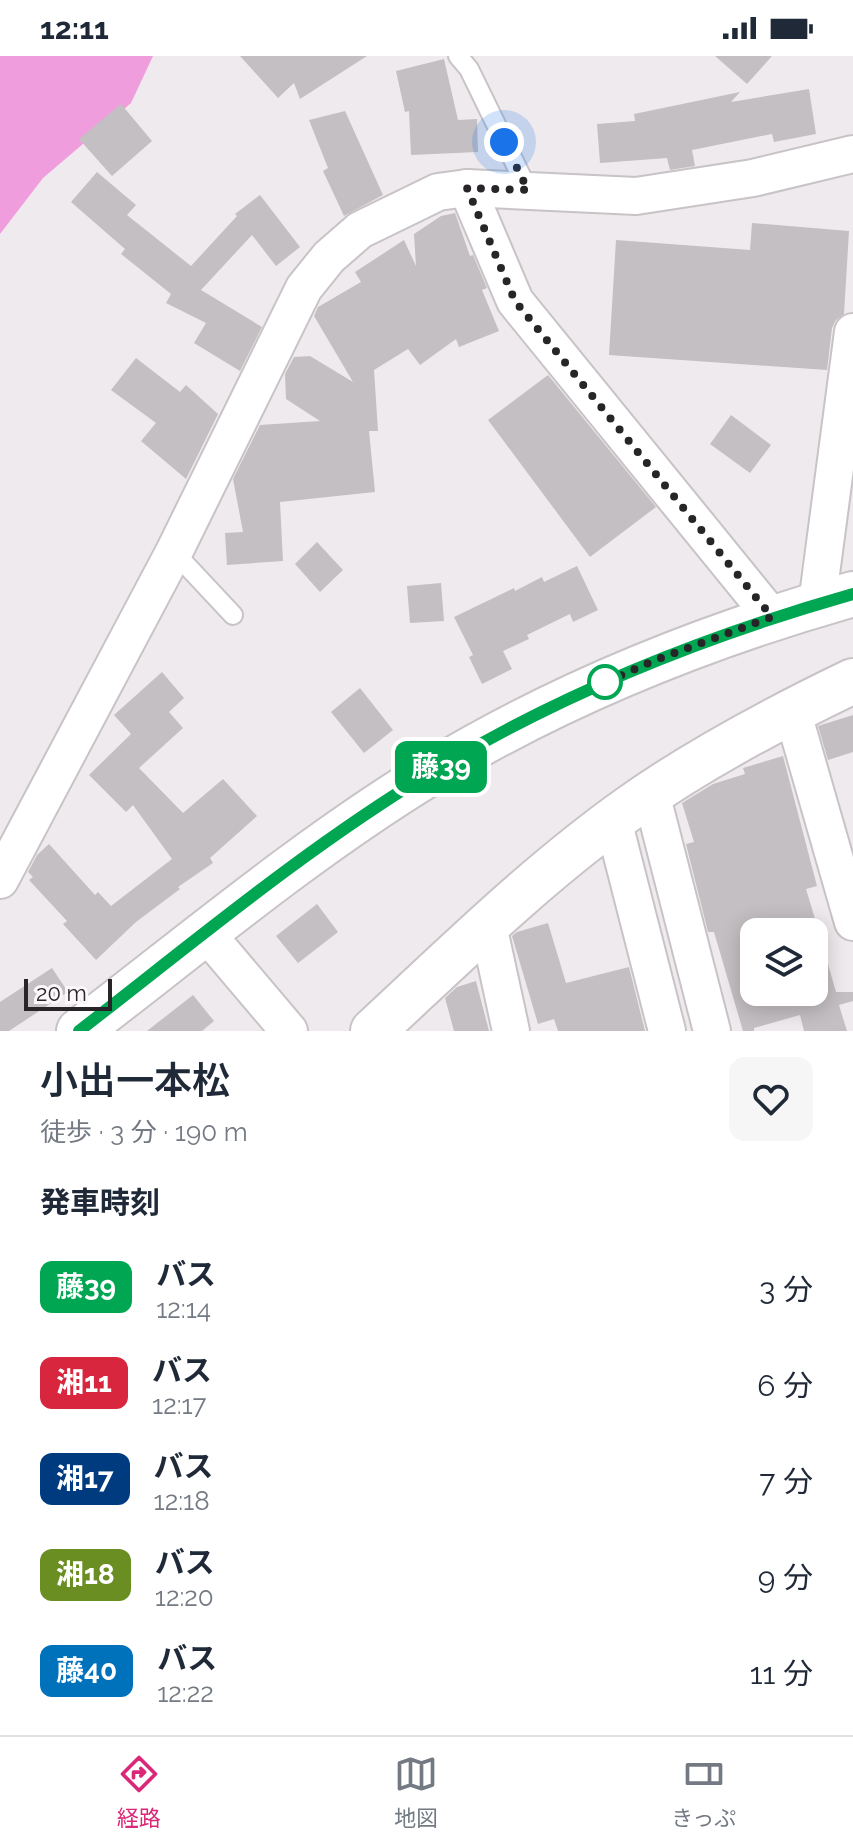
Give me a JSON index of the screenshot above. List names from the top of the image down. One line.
{"lines":["bus line 藤39"],"scale_bar":"20 m","page":{"status":"12:11","on_map":"藤39","scale":"20 m","heading":[["小出一本松","徒歩 · 3 分 · 190 m"],"発車時刻"],"list":[{"mark":"藤39","name":"バス","note":"12:14","value":"3 分"},{"mark":"湘11","name":"バス","note":"12:17","value":"6 分"},{"mark":"湘17","name":"バス","note":"12:18","value":"7 分"},{"mark":"湘18","name":"バス","note":"12:20","value":"9 分"},{"mark":"藤40","name":"バス","note":"12:22","value":"11 分"}],"tabs":["経路","地図","きっぷ"]}}
